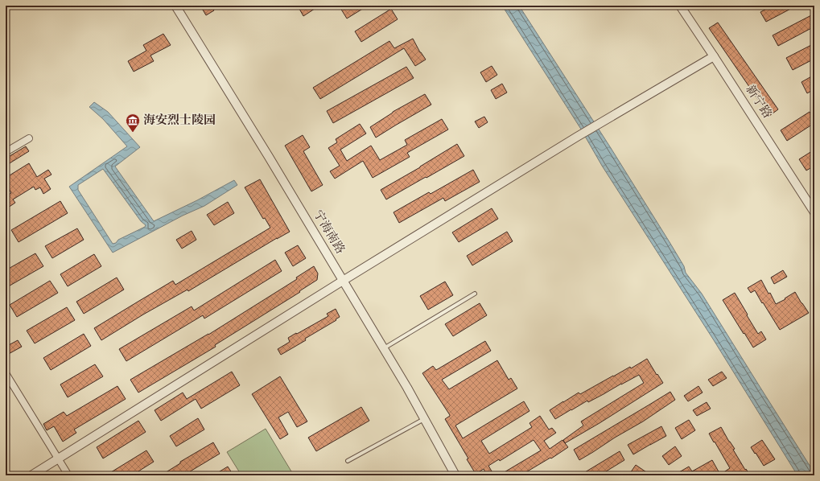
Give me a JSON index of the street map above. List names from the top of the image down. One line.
{"streets":{"street":["新宁路","宁海南路"]},"places":{"museum":["海安烈士陵园"]}}
